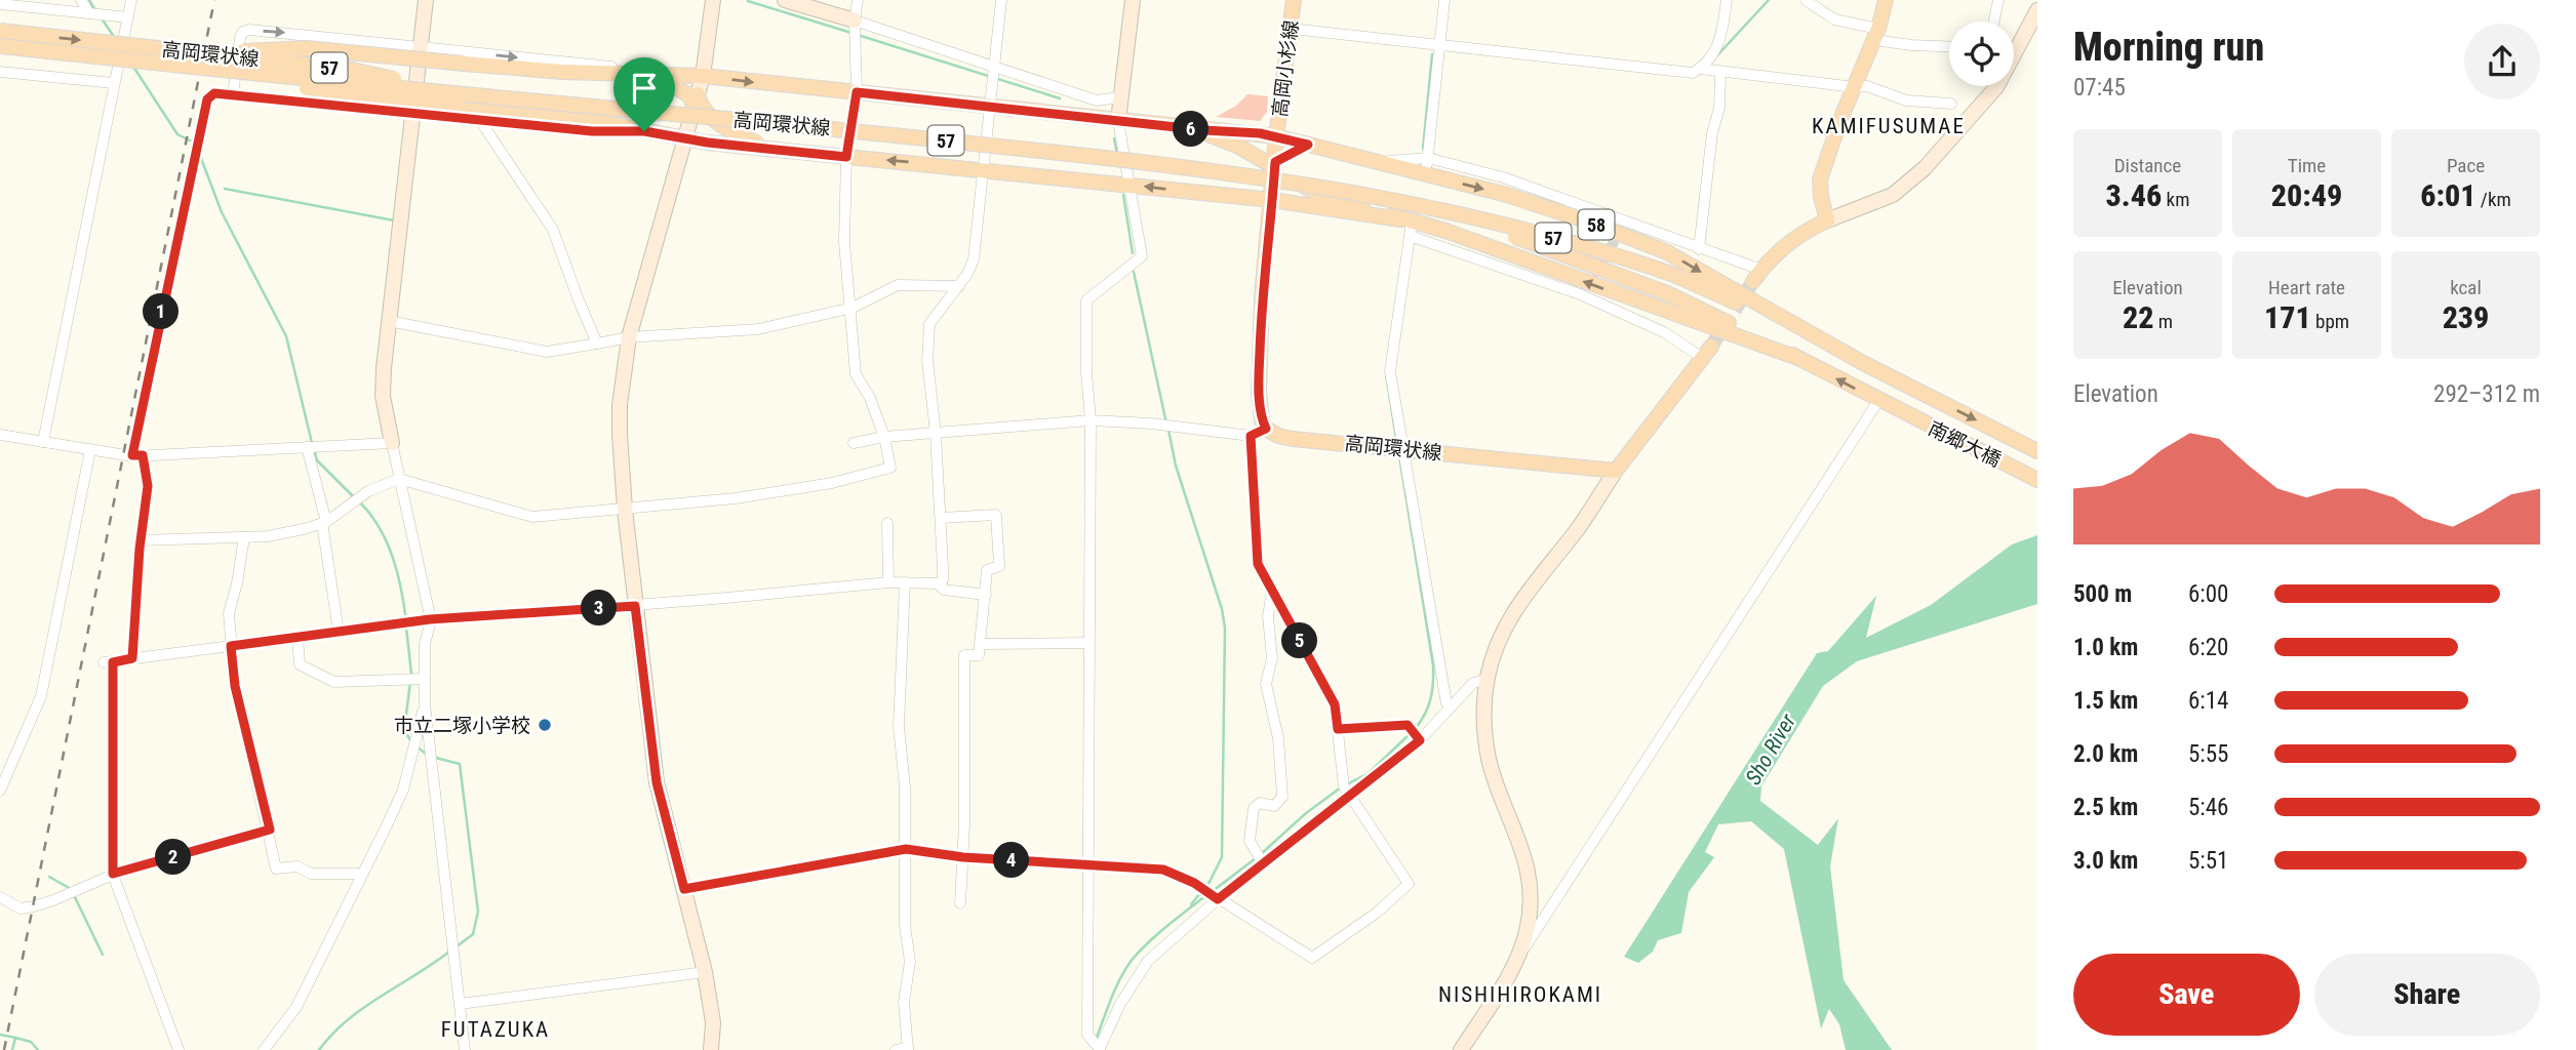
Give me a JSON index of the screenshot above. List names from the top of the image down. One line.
{"streets":{"main road":["高岡環状線","57","高岡小杉線","58","南郷大橋"]},"crossings":[["高岡環状線","57"],["高岡環状線","58"],["高岡環状線","南郷大橋"],["57","高岡小杉線"],["57","58"],["高岡小杉線","58"],["58","南郷大橋"]],"districts":["KAMIFUSUMAE","NISHIHIROKAMI","FUTAZUKA"],"water":["Sho River"],"places":["市立二塚小学校"],"page":{"heading":["Morning run","07:45"],"pins":["6","1","3","5","2","4"],"stats":[["Distance","3.46 km"],["Time","20:49"],["Pace","6:01 /km"],["Elevation","22 m"],["Heart rate","171 bpm"],["kcal","239"]],"chart":["Elevation","292–312 m"],"list":[{"name":"500 m","note":"6:00"},{"name":"1.0 km","note":"6:20"},{"name":"1.5 km","note":"6:14"},{"name":"2.0 km","note":"5:55"},{"name":"2.5 km","note":"5:46"},{"name":"3.0 km","note":"5:51"}],"buttons":["Save","Share"]}}
